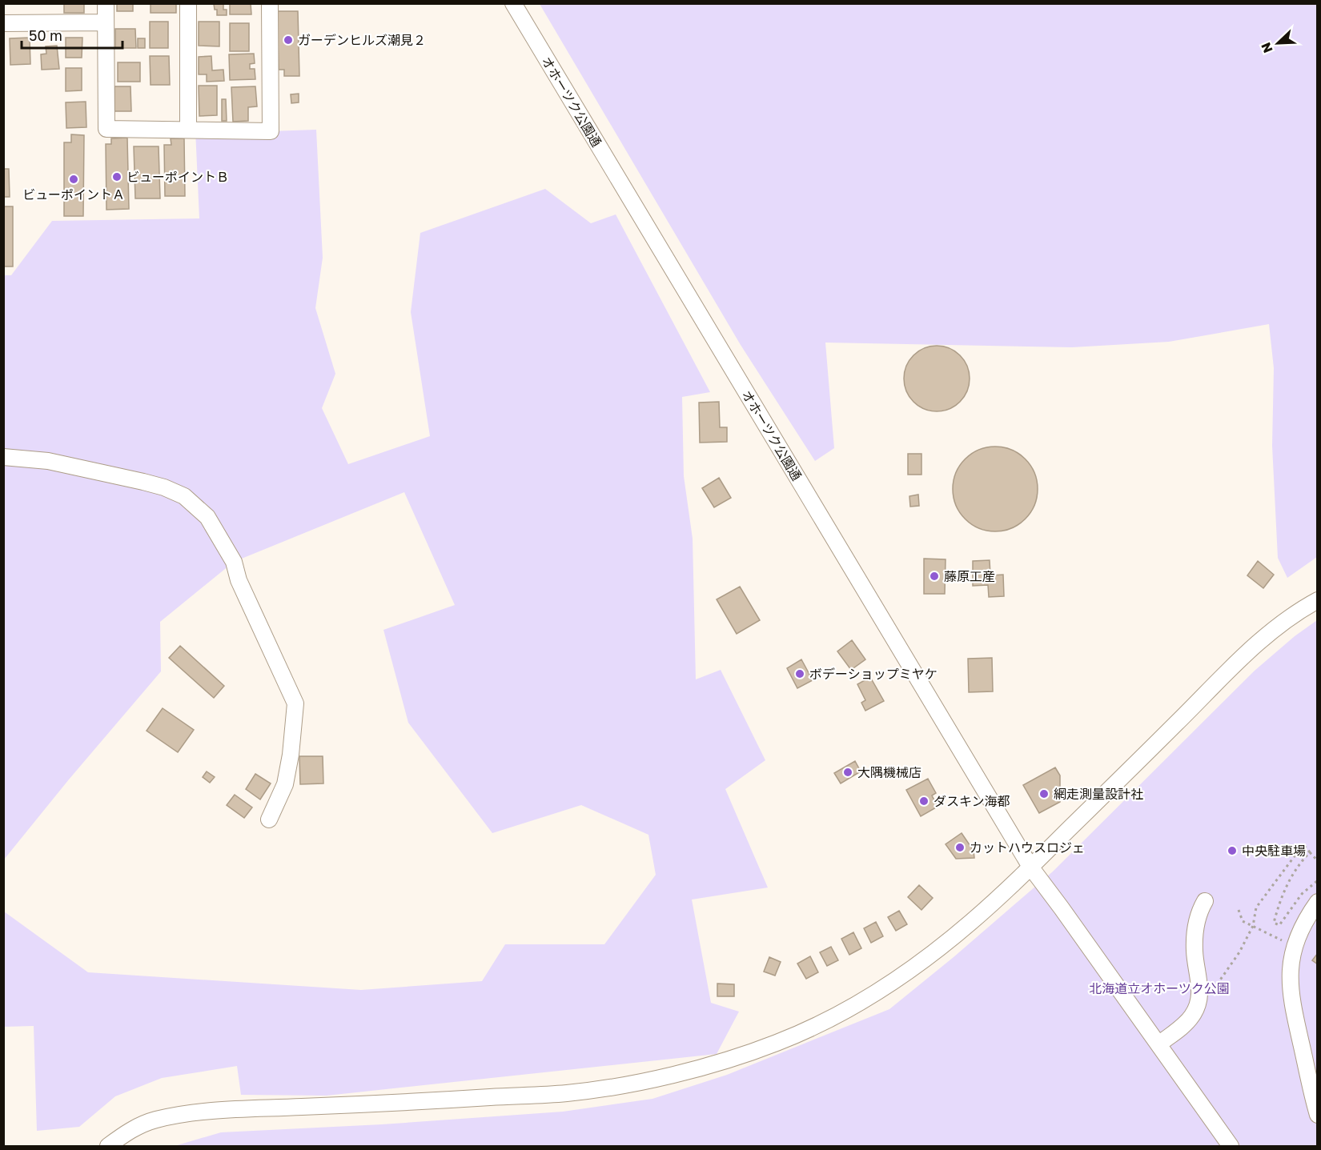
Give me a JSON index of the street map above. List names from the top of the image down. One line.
{"streets":{"street":["オホーツク公園通"]},"parks":["北海道立オホーツク公園"],"places":["ガーデンヒルズ潮見２","ビューポイントＢ","ビューポイントＡ","藤原工産","ボデーショップミヤケ","大隅機械店","網走測量設計社","ダスキン海都","カットハウスロジェ","中央駐車場"],"scale_bar":"50 m","north":"bottom left"}
